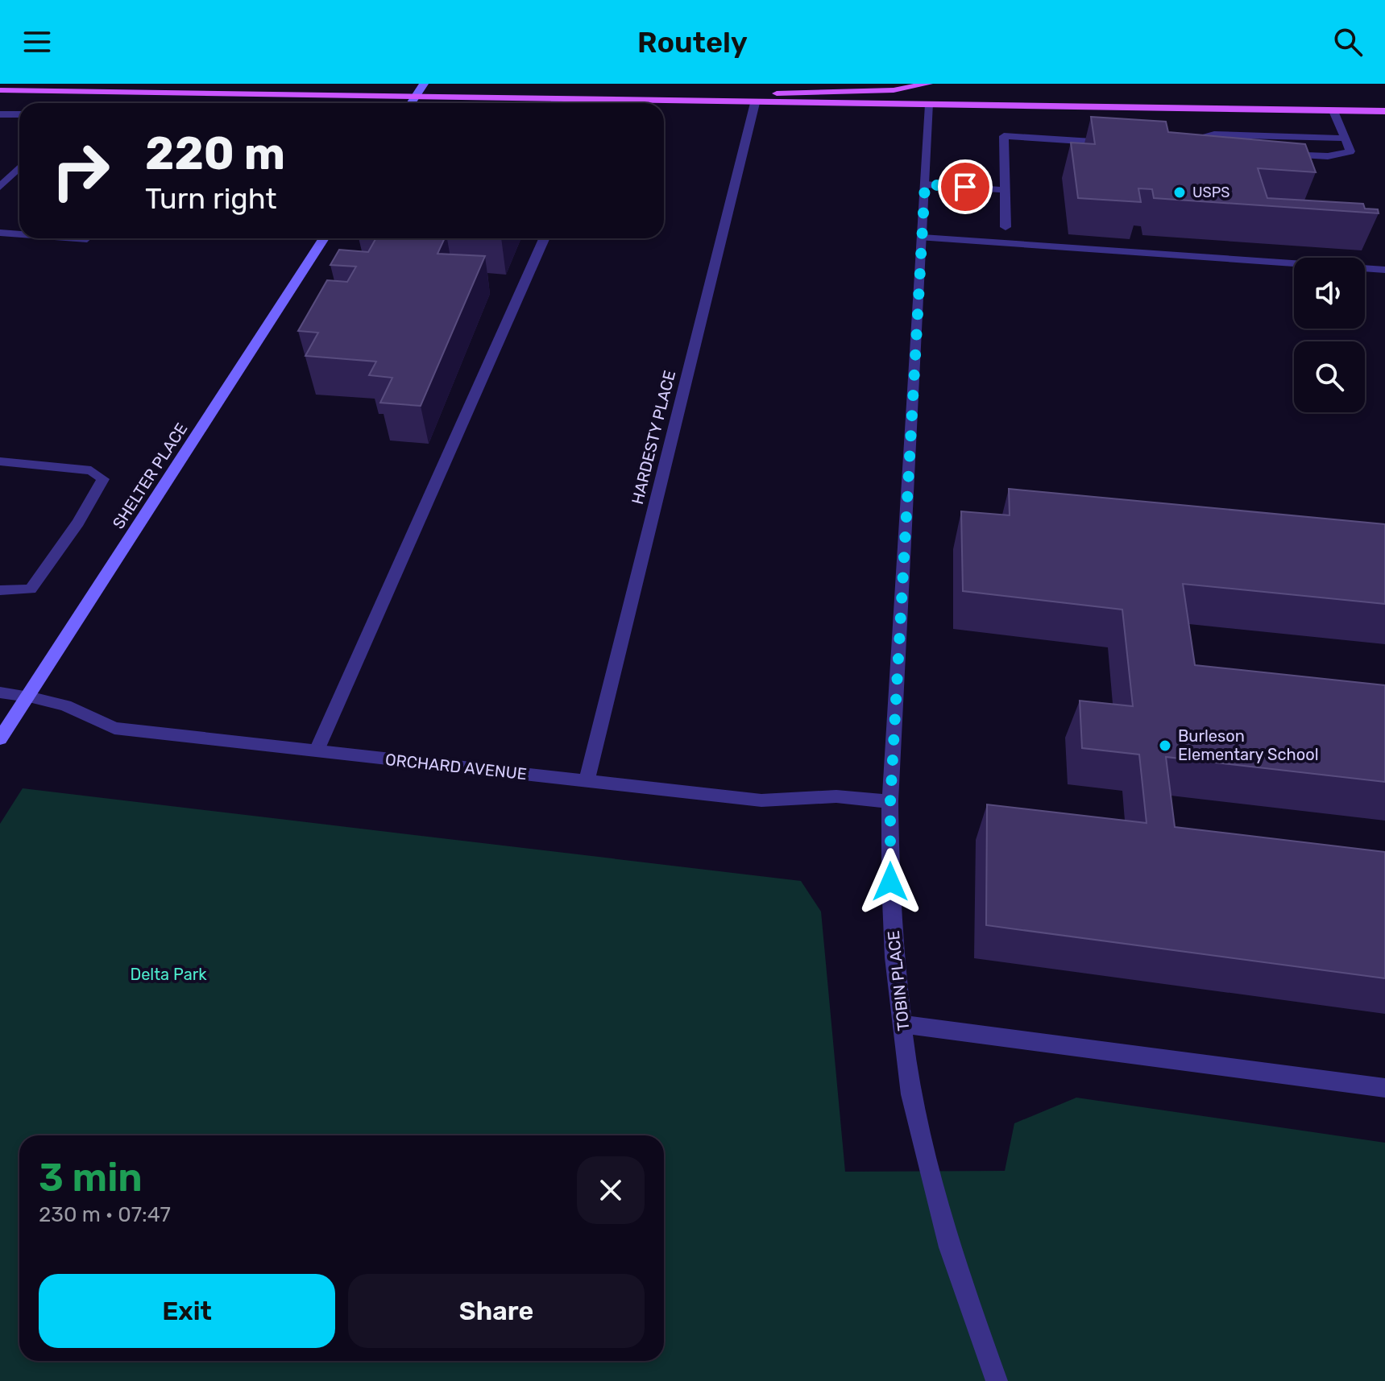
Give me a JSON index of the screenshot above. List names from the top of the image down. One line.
{"streets":{"street":["HARDESTY PLACE","SHELTER PLACE","ORCHARD AVENUE","TOBIN PLACE"]},"crossings":[["HARDESTY PLACE","ORCHARD AVENUE"],["SHELTER PLACE","ORCHARD AVENUE"],["ORCHARD AVENUE","TOBIN PLACE"]],"parks":["Delta Park"],"places":["USPS","Burleson Elementary School"],"page":{"header":"Routely","turn":["220 m","Turn right"],"heading":["3 min","230 m · 07:47"],"buttons":["Exit","Share"]}}
